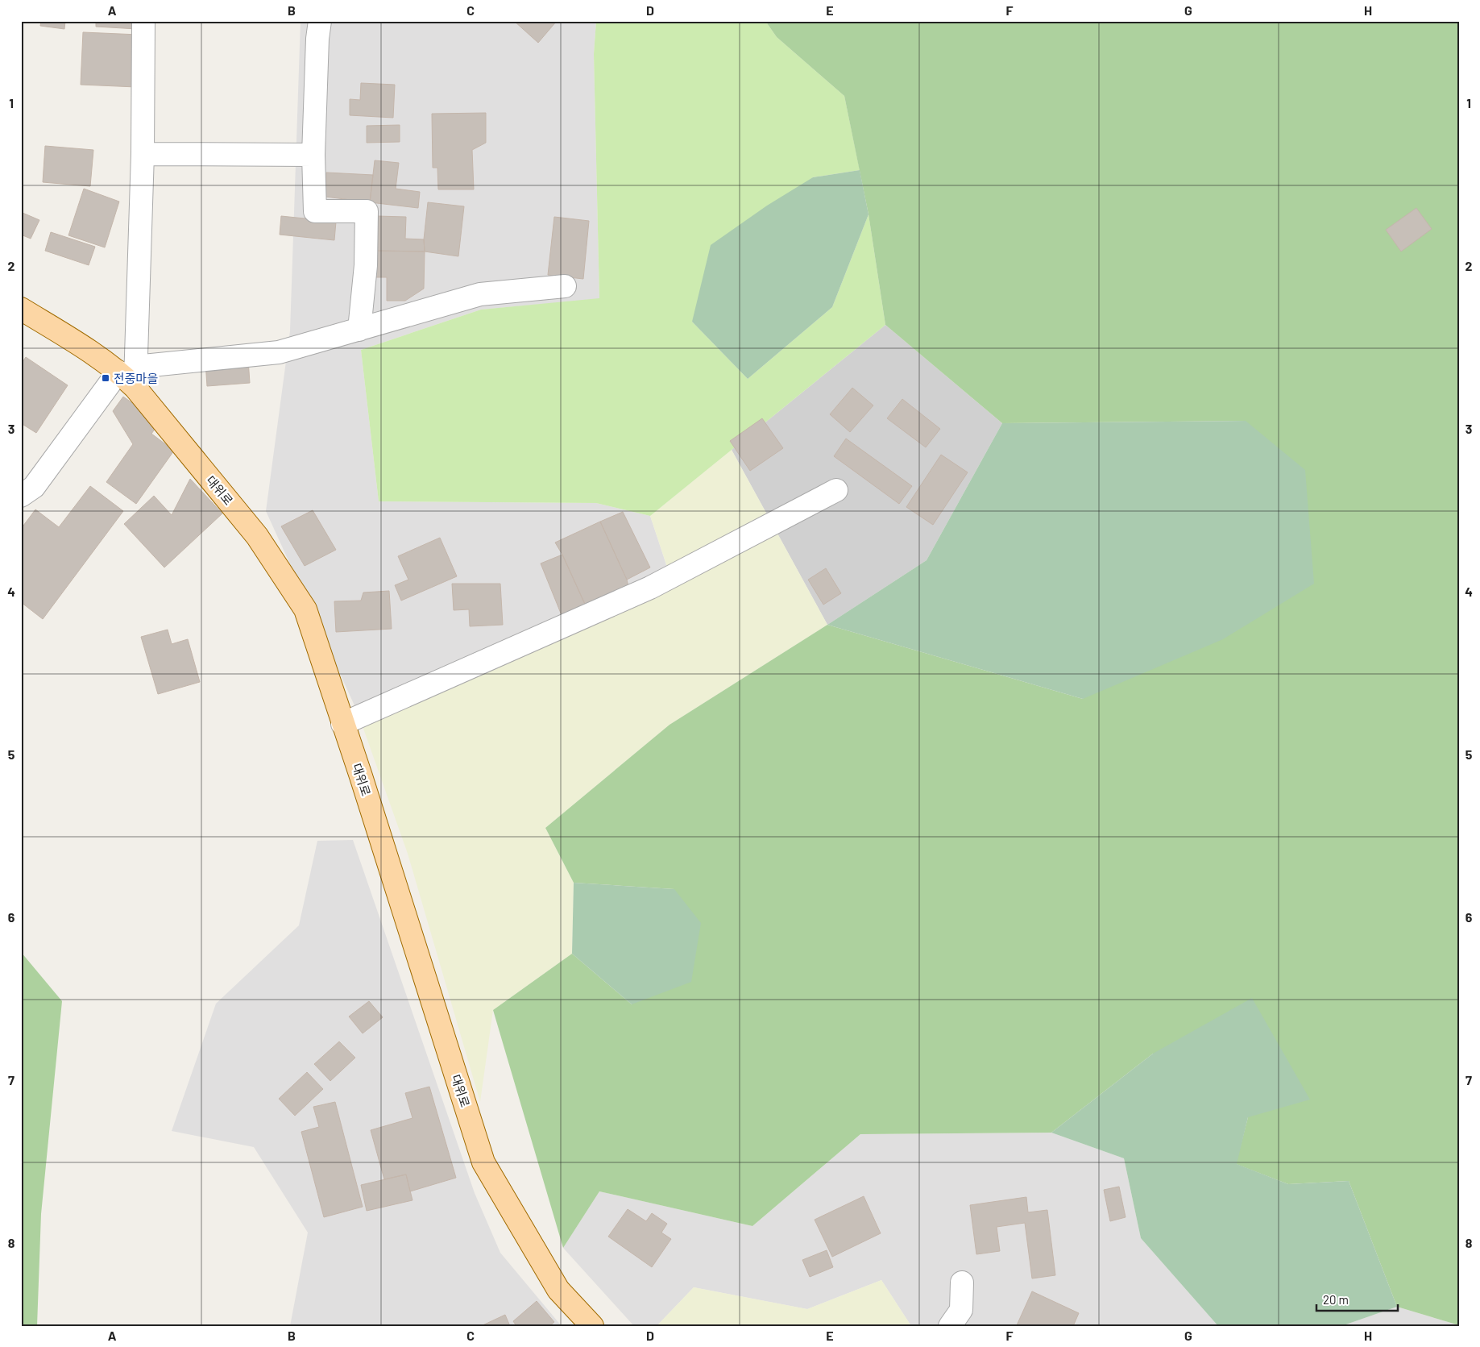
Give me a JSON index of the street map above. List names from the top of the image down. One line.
{"streets":{"main road":["대위로"]},"places":{"transit":["전중마을"]},"scale_bar":"20 m","grid":{"columns":["A","B","C","D","E","F","G","H"],"rows":["1","2","3","4","5","6","7","8"]}}
